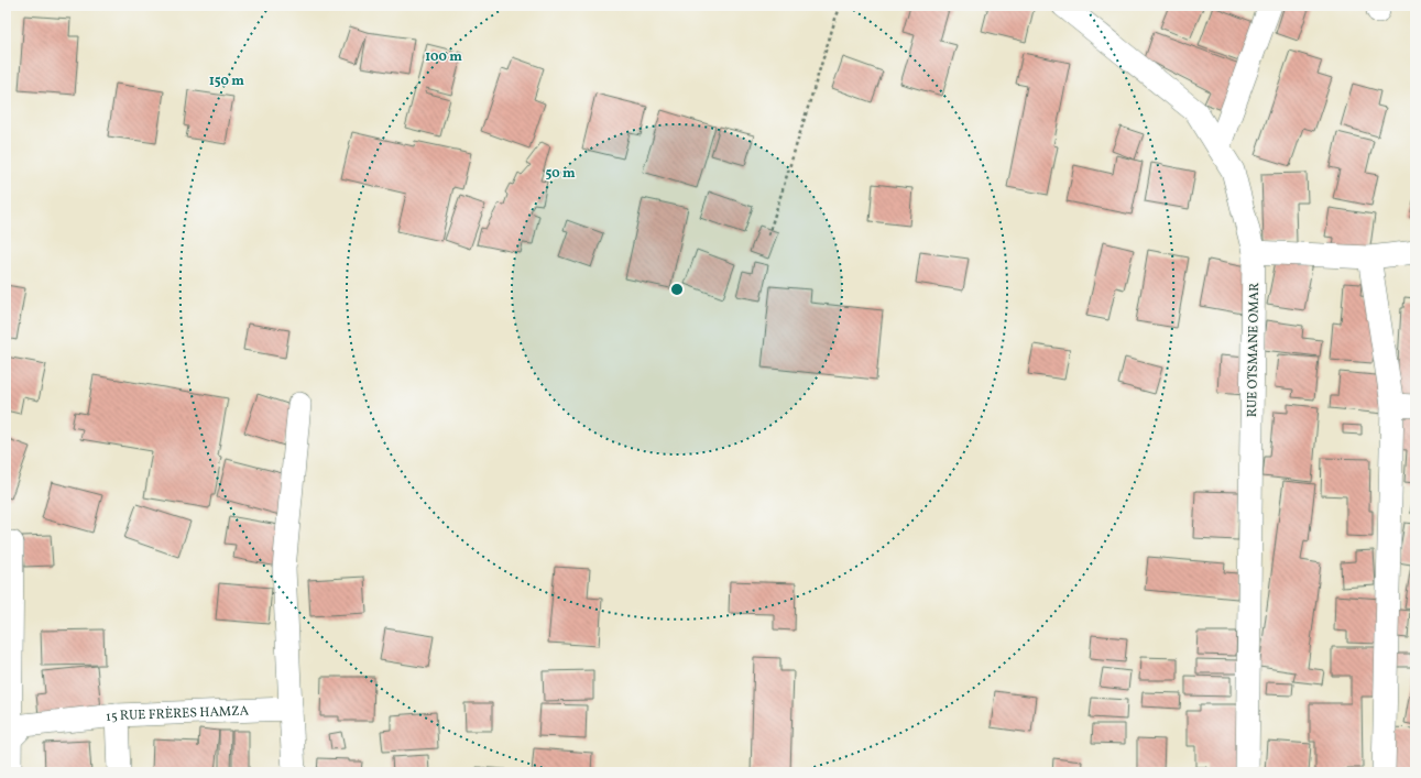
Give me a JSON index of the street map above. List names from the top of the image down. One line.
{"streets":{"street":["RUE OTSMANE OMAR","15 RUE FRÈRES HAMZA"]},"rings":["100 m","150 m","50 m"]}
